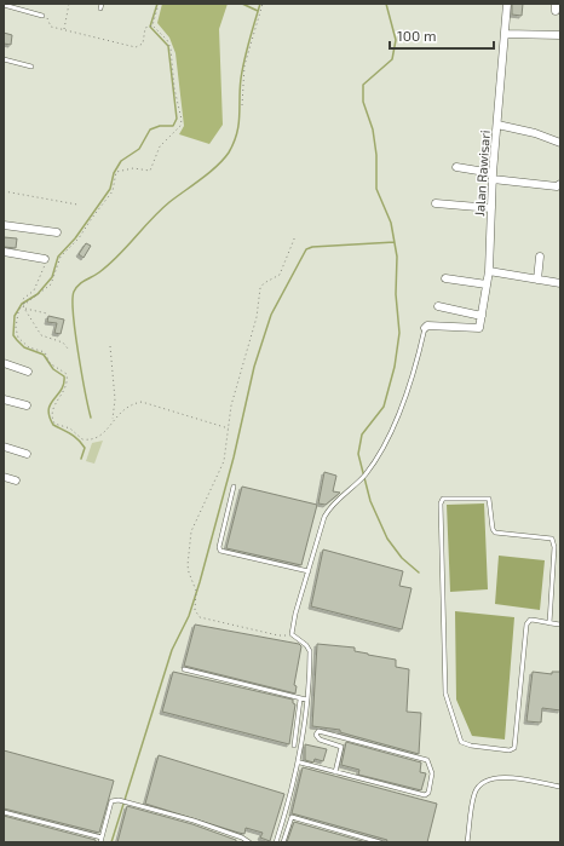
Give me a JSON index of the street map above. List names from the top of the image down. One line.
{"streets":{"street":["Jalan Rawisari"]},"scale_bar":"100 m"}
